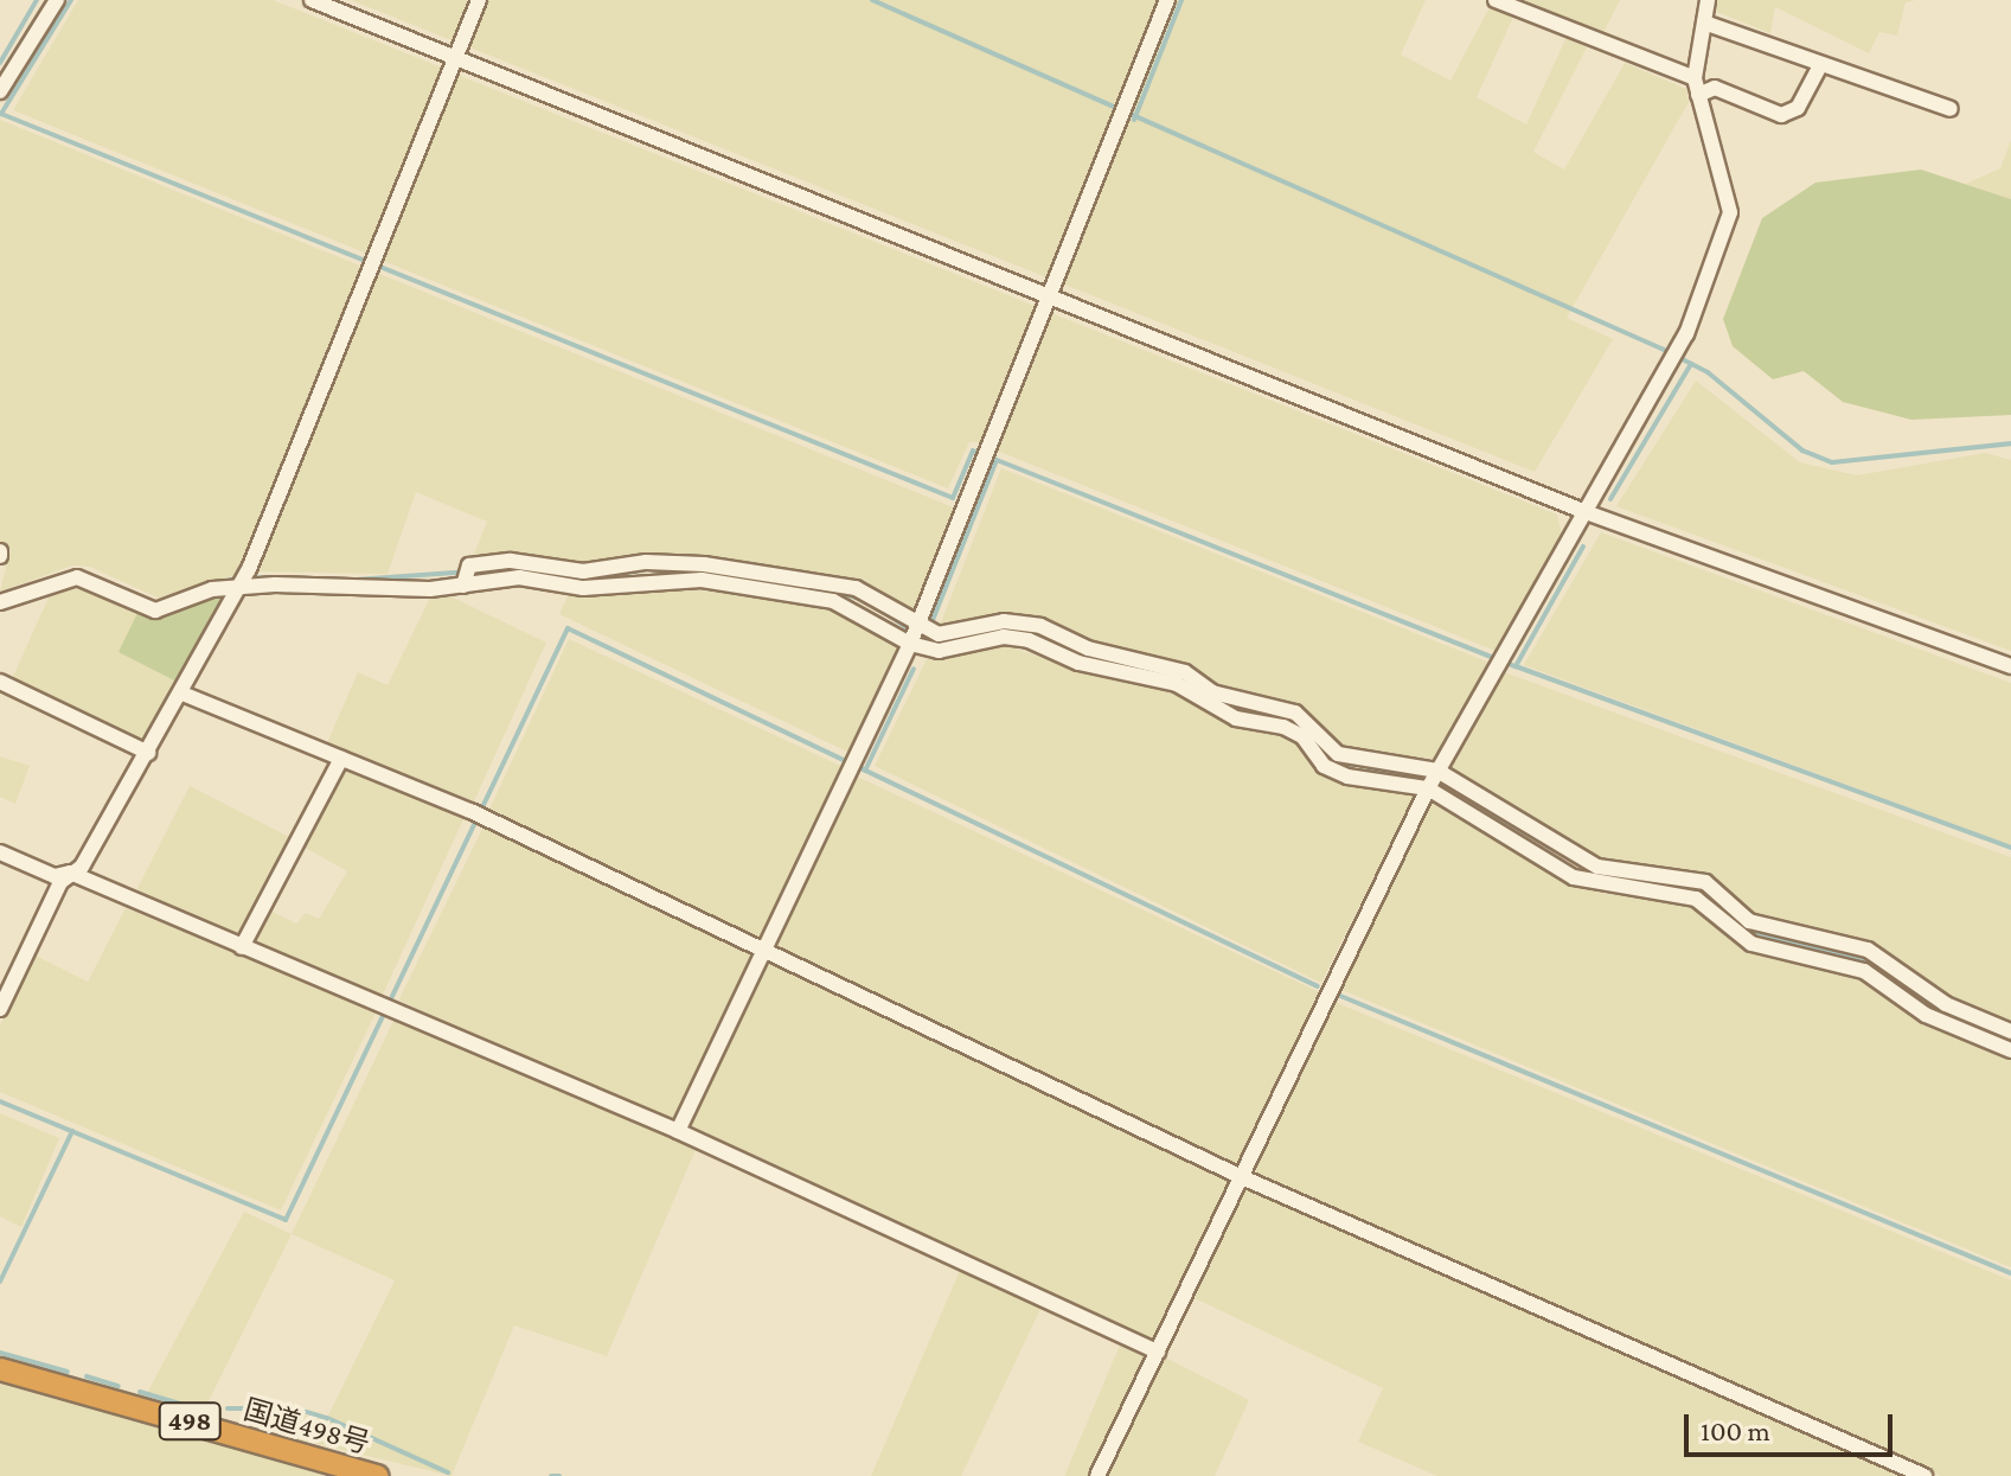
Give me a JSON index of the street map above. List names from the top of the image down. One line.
{"streets":{"highway":["498","国道498号"]},"scale_bar":"100 m"}
